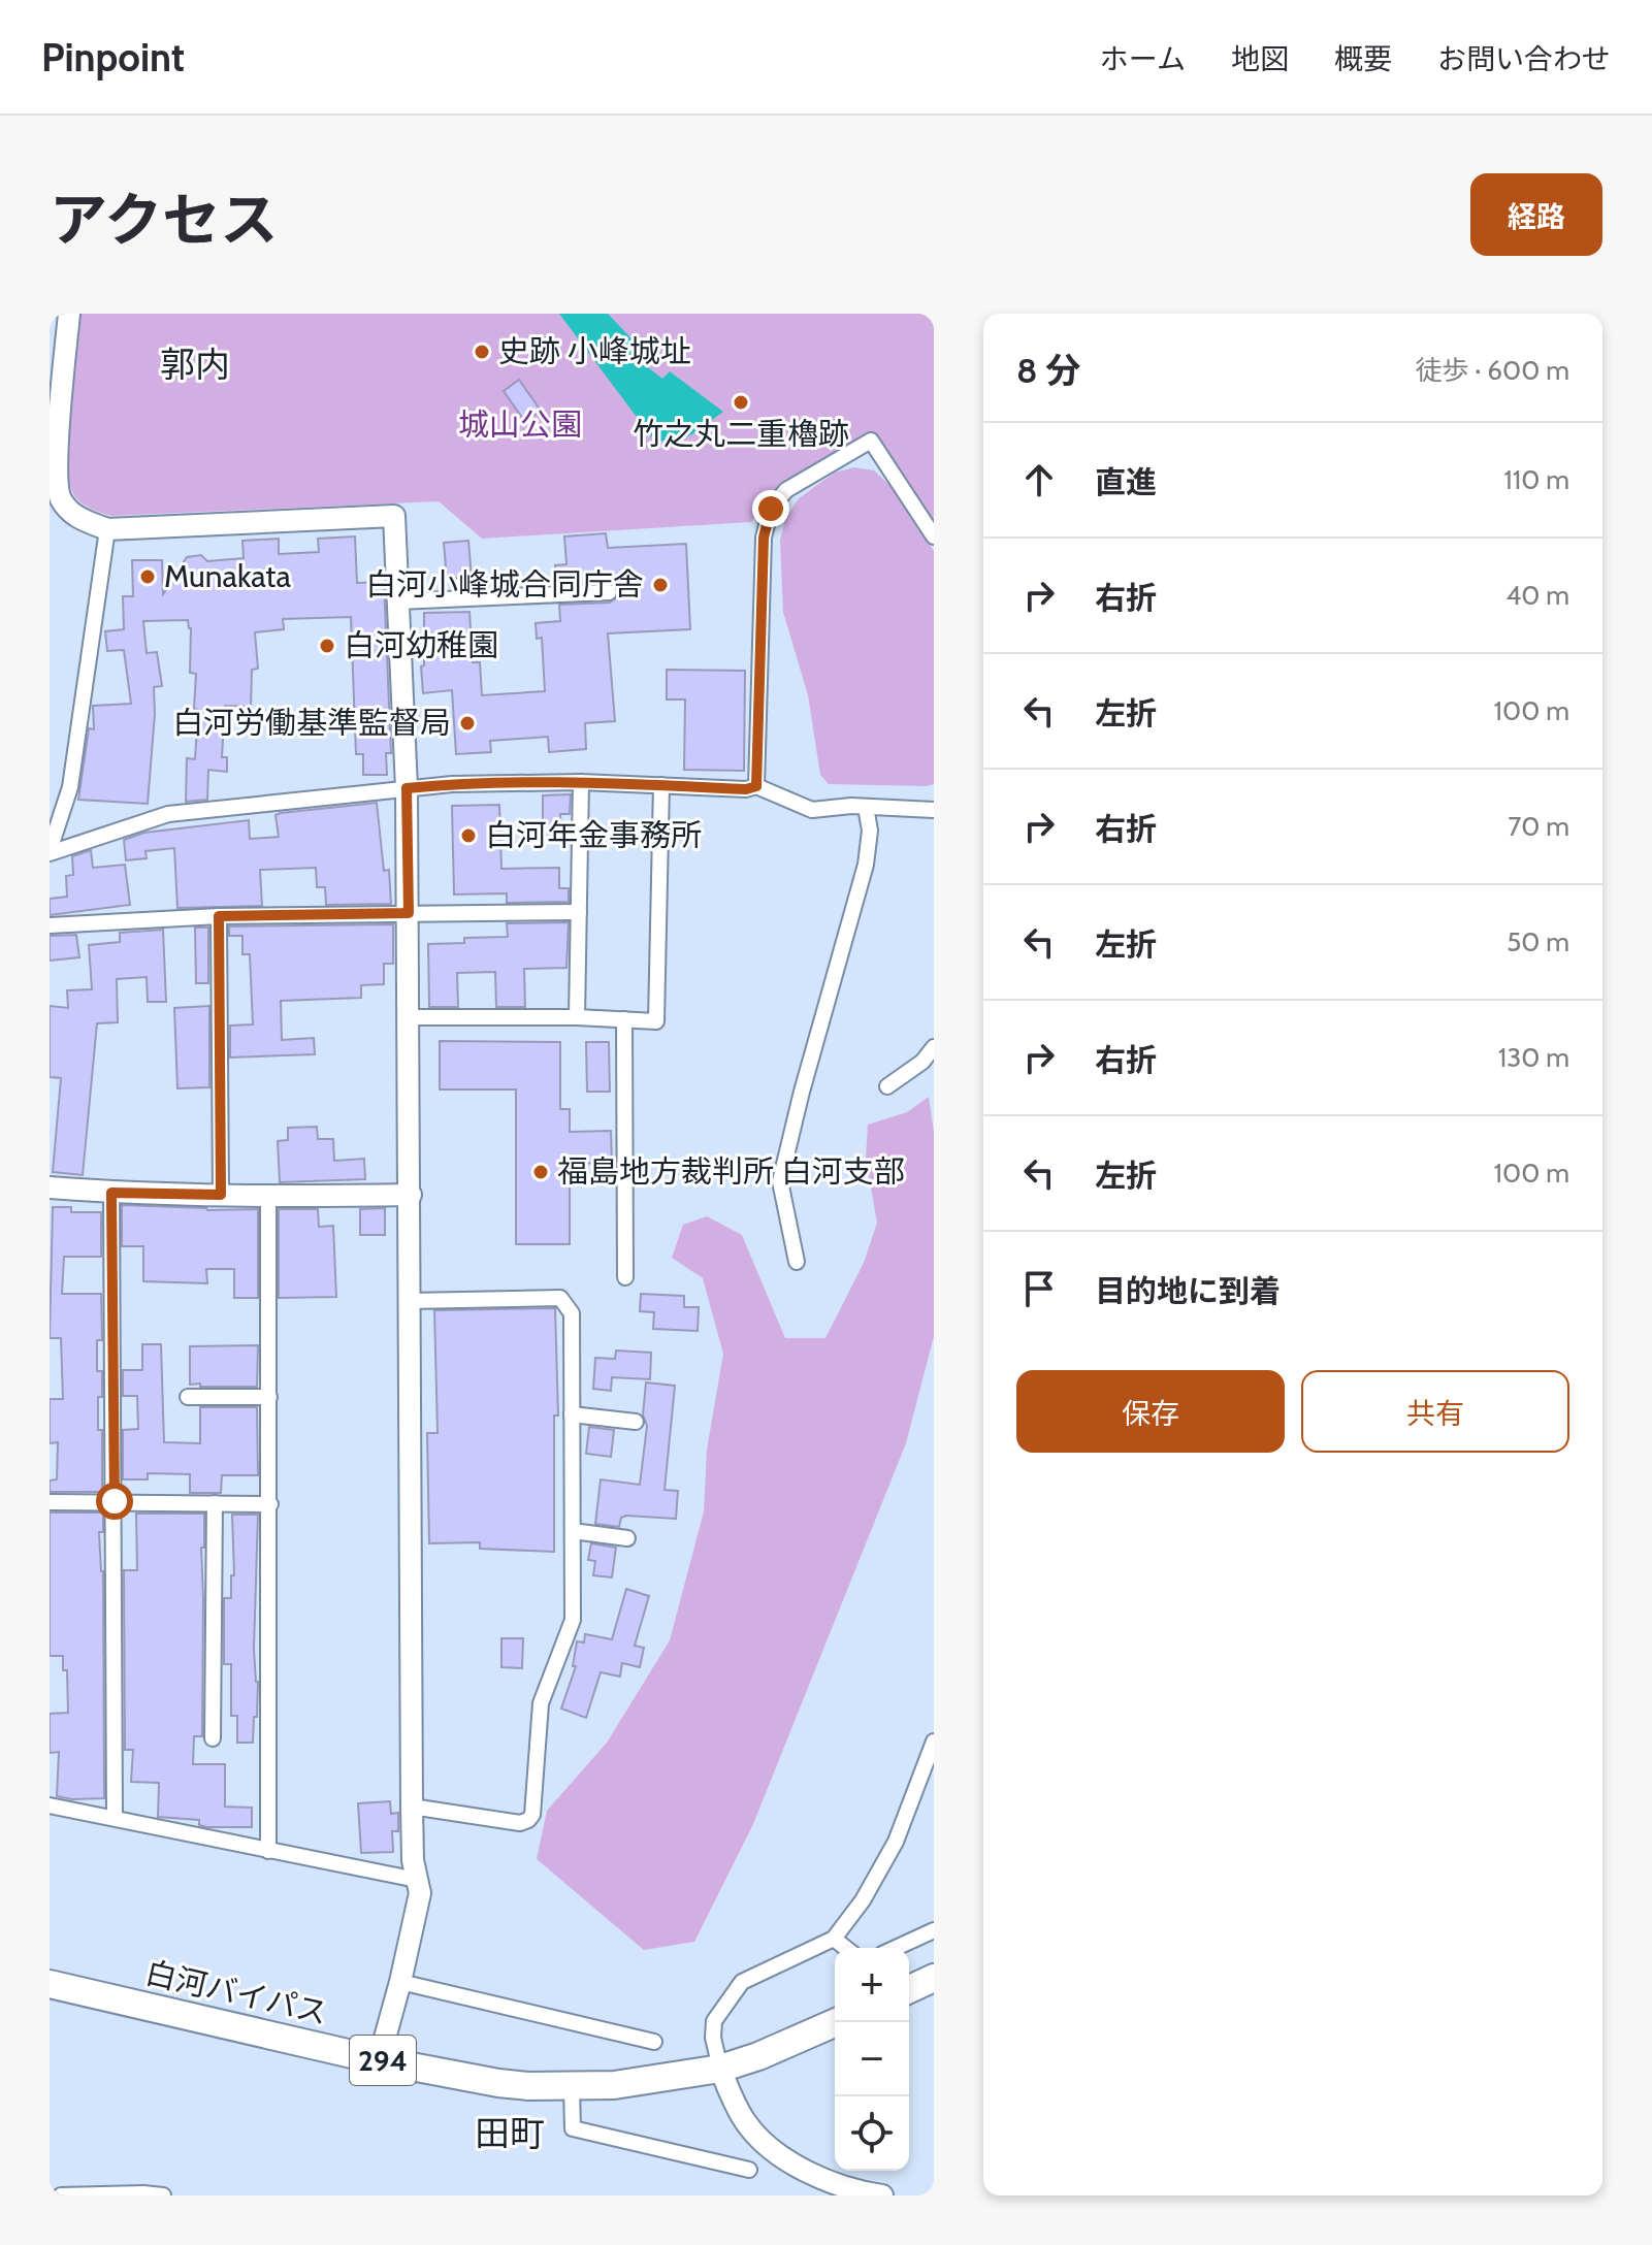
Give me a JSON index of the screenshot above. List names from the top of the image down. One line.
{"streets":{"highway":["白河バイパス","294"]},"districts":["郭内","田町"],"parks":["城山公園"],"places":["史跡 小峰城址","竹之丸二重櫓跡","Munakata","白河小峰城合同庁舎","白河幼稚園","白河労働基準監督局","白河年金事務所","福島地方裁判所 白河支部"],"page":{"header":"Pinpoint","nav":["ホーム","地図","概要","お問い合わせ"],"title":"アクセス","buttons":["経路",["保存","共有"]],"heading":["8 分","徒歩 · 600 m"],"list":[["直進","110 m"],["右折","40 m"],["左折","100 m"],["右折","70 m"],["左折","50 m"],["右折","130 m"],["左折","100 m"],"目的地に到着"],"map_buttons":["+","−"]}}
